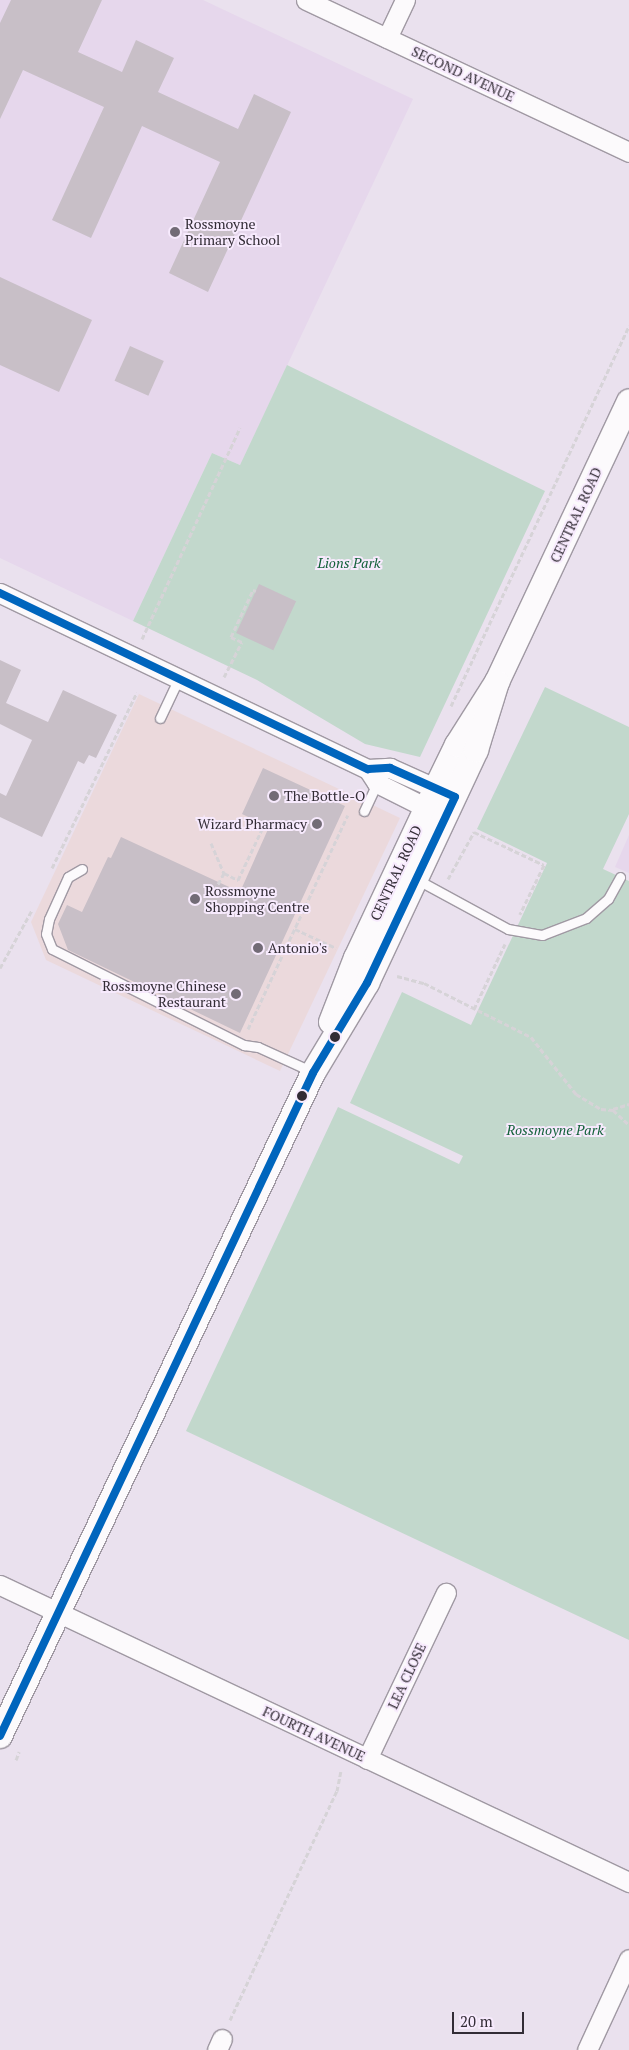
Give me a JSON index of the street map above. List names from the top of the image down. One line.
{"streets":{"street":["SECOND AVENUE","CENTRAL ROAD","LEA CLOSE","FOURTH AVENUE"]},"crossings":[["CENTRAL ROAD","FOURTH AVENUE"],["LEA CLOSE","FOURTH AVENUE"]],"parks":["Lions Park","Rossmoyne Park"],"places":["Rossmoyne Primary School","The Bottle-O","Wizard Pharmacy","Rossmoyne Shopping Centre","Antonio's","Rossmoyne Chinese Restaurant"],"scale_bar":"20 m"}
